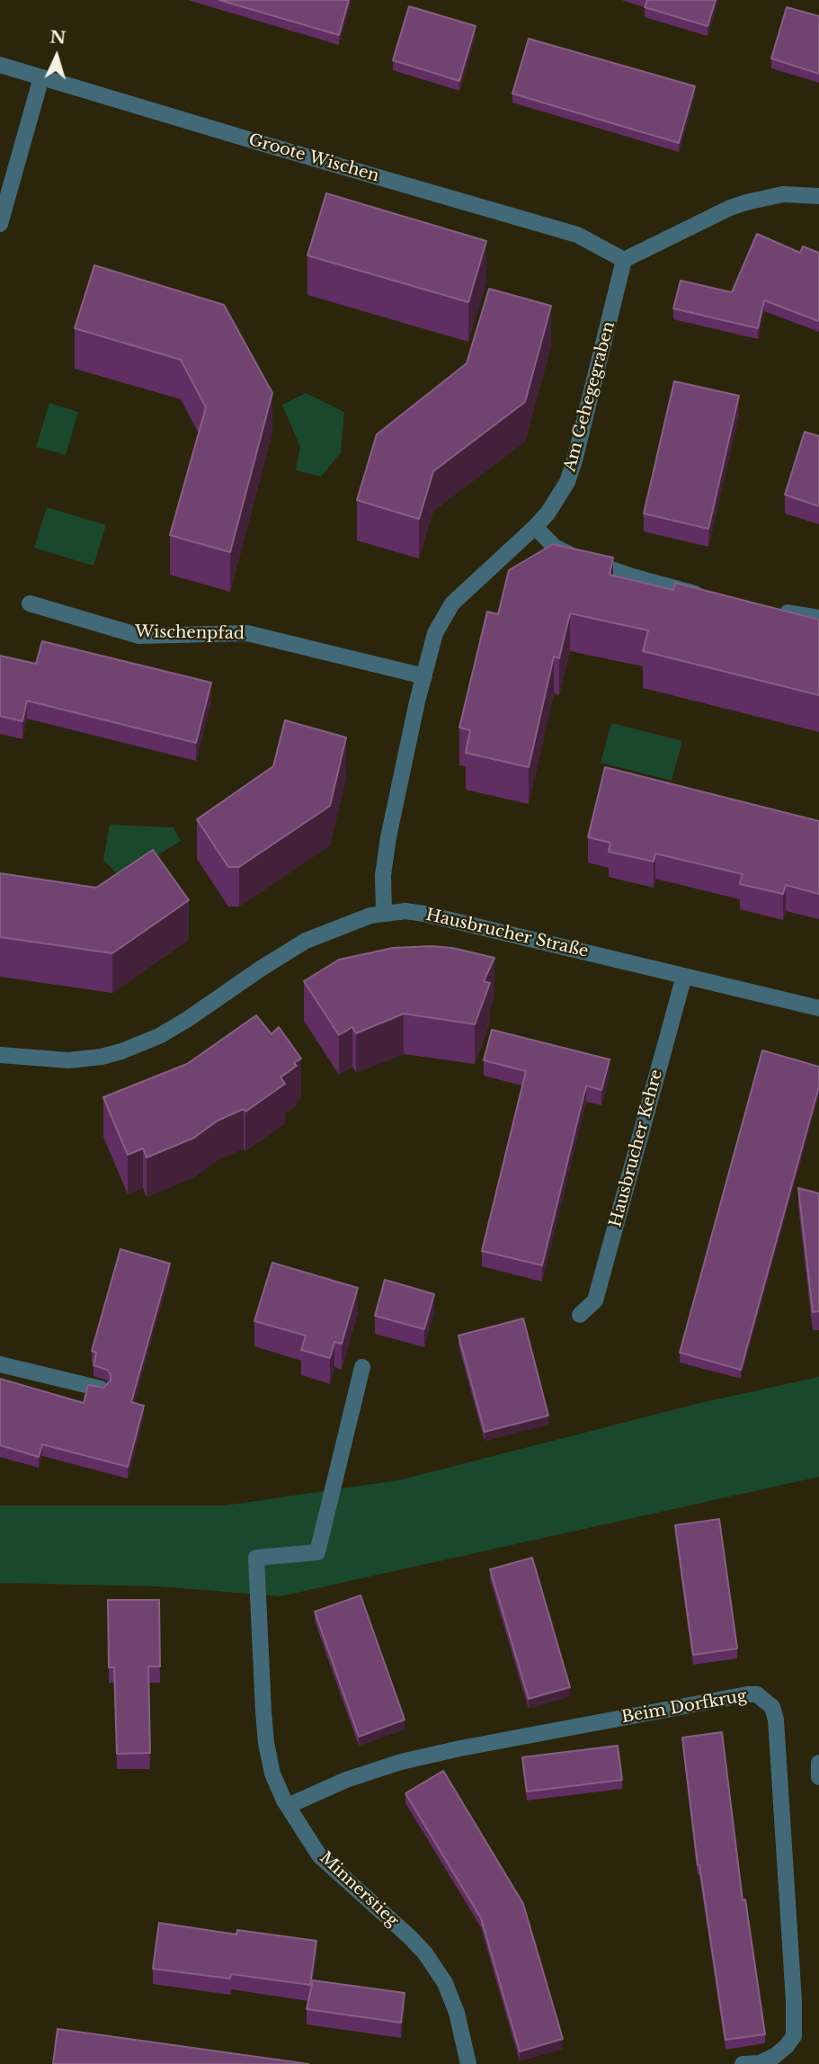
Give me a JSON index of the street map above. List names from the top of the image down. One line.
{"streets":{"street":["Groote Wischen","Am Gehegegraben","Wischenpfad","Hausbrucher Straße","Hausbrucher Kehre","Beim Dorfkrug","Minnerstieg"]},"crossings":[["Groote Wischen","Am Gehegegraben"],["Am Gehegegraben","Wischenpfad"],["Am Gehegegraben","Hausbrucher Straße"],["Hausbrucher Straße","Hausbrucher Kehre"],["Beim Dorfkrug","Minnerstieg"]],"north":"top"}
